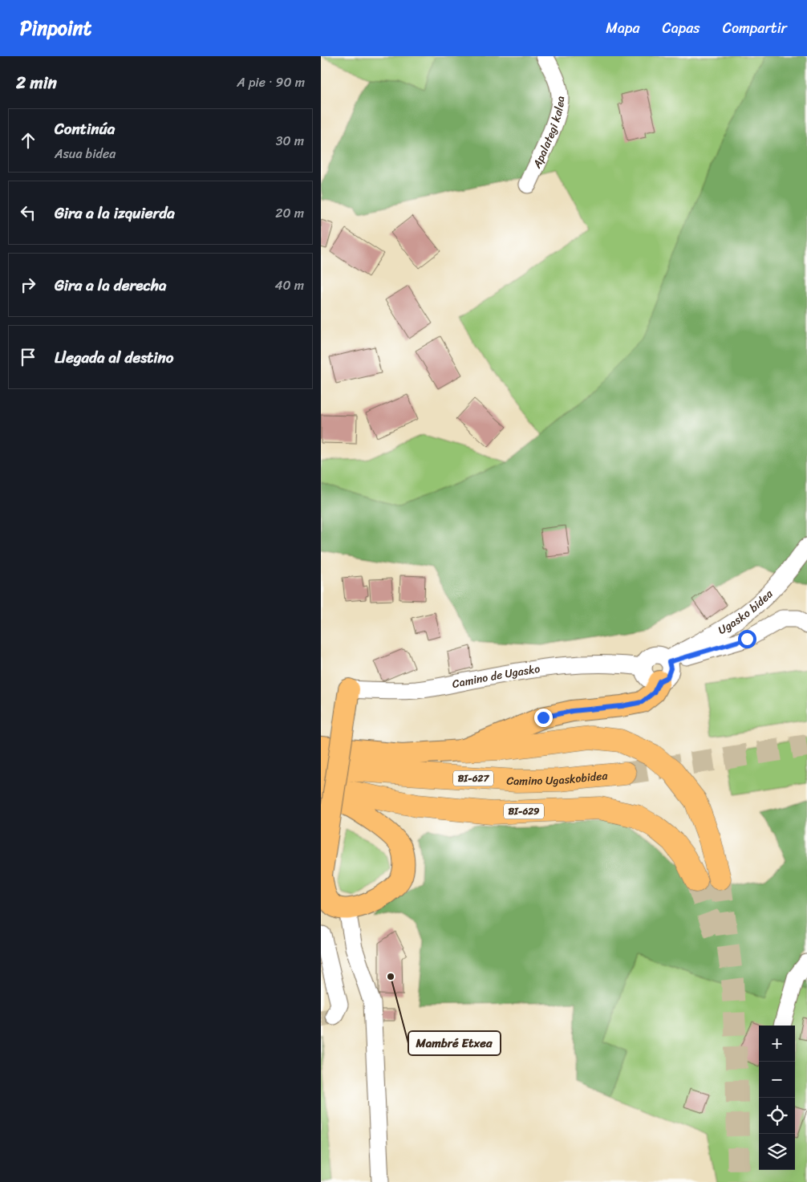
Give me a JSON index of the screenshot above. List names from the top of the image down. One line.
{"streets":{"highway":["Camino Ugaskobidea","BI-627","BI-629"],"street":["Apalategi kalea","Ugasko bidea","Camino de Ugasko"]},"crossings":[["Ugasko bidea","Camino de Ugasko"]],"places":["Mambré Etxea"],"page":{"header":"Pinpoint","nav":["Mapa","Capas","Compartir"],"heading":["2 min","A pie · 90 m"],"list":[["Continúa","Asua bidea","30 m"],["Gira a la izquierda","20 m"],["Gira a la derecha","40 m"],"Llegada al destino"],"map_buttons":["+","−"]}}
